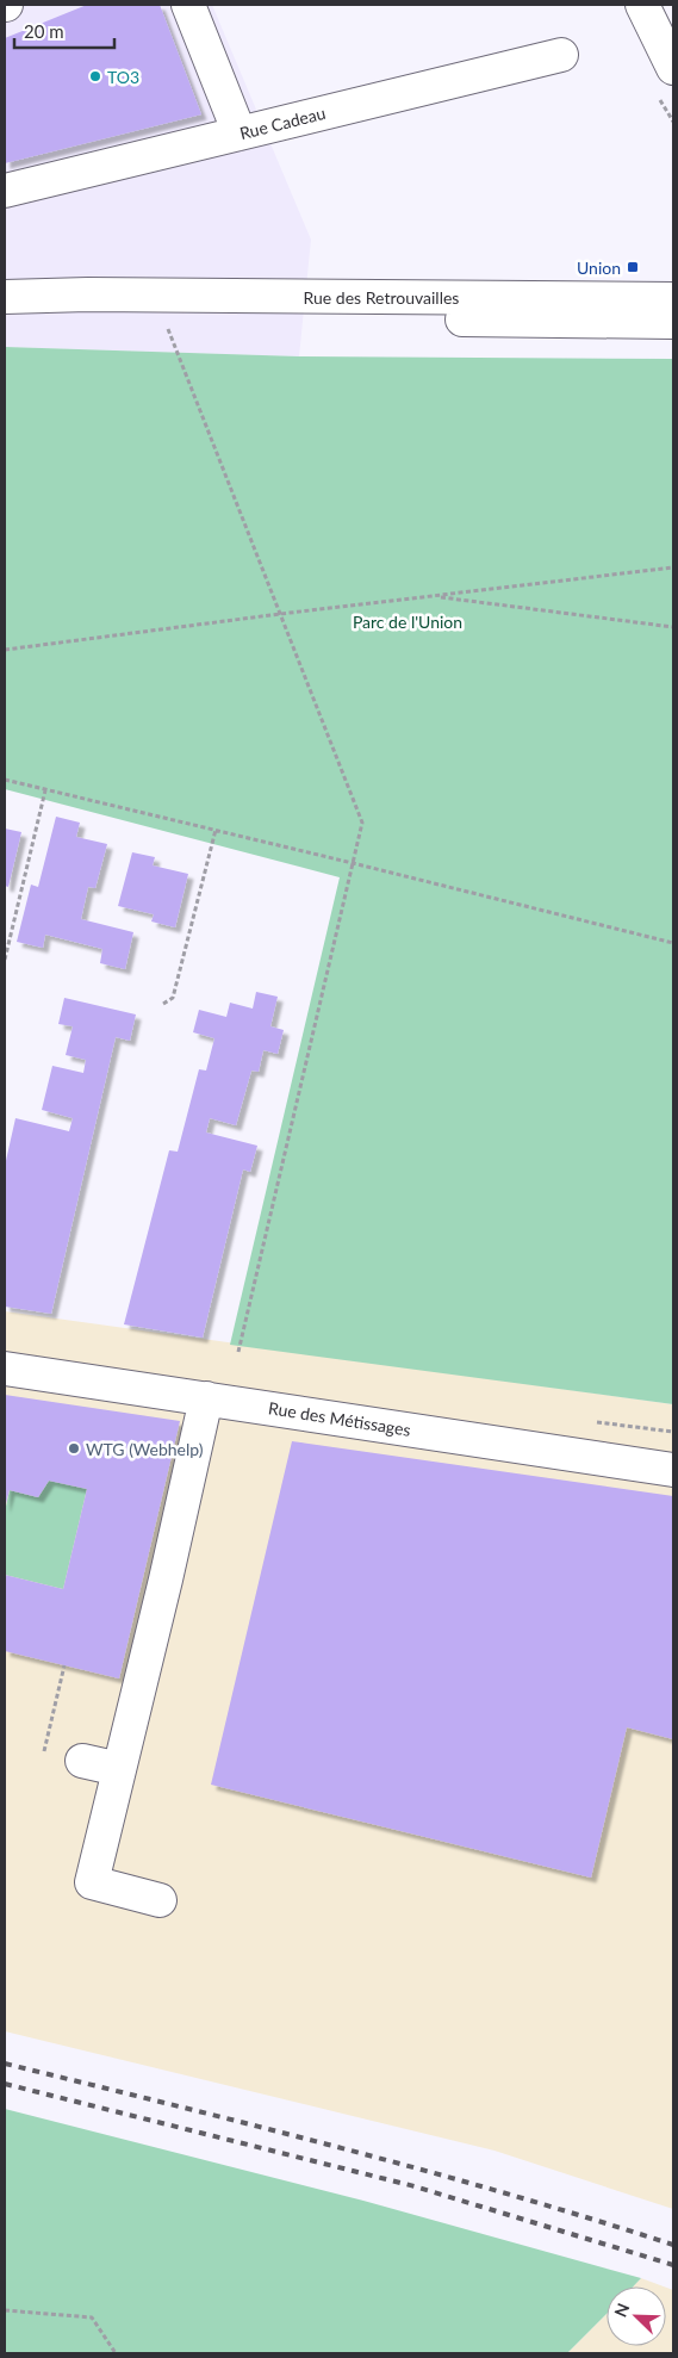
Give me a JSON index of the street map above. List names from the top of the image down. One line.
{"streets":{"street":["Rue Cadeau","Rue des Retrouvailles","Rue des Métissages"]},"parks":["Parc de l'Union"],"places":{"other":["TO3","WTG (Webhelp)"],"transit":["Union"]},"scale_bar":"20 m","north":"top left"}
